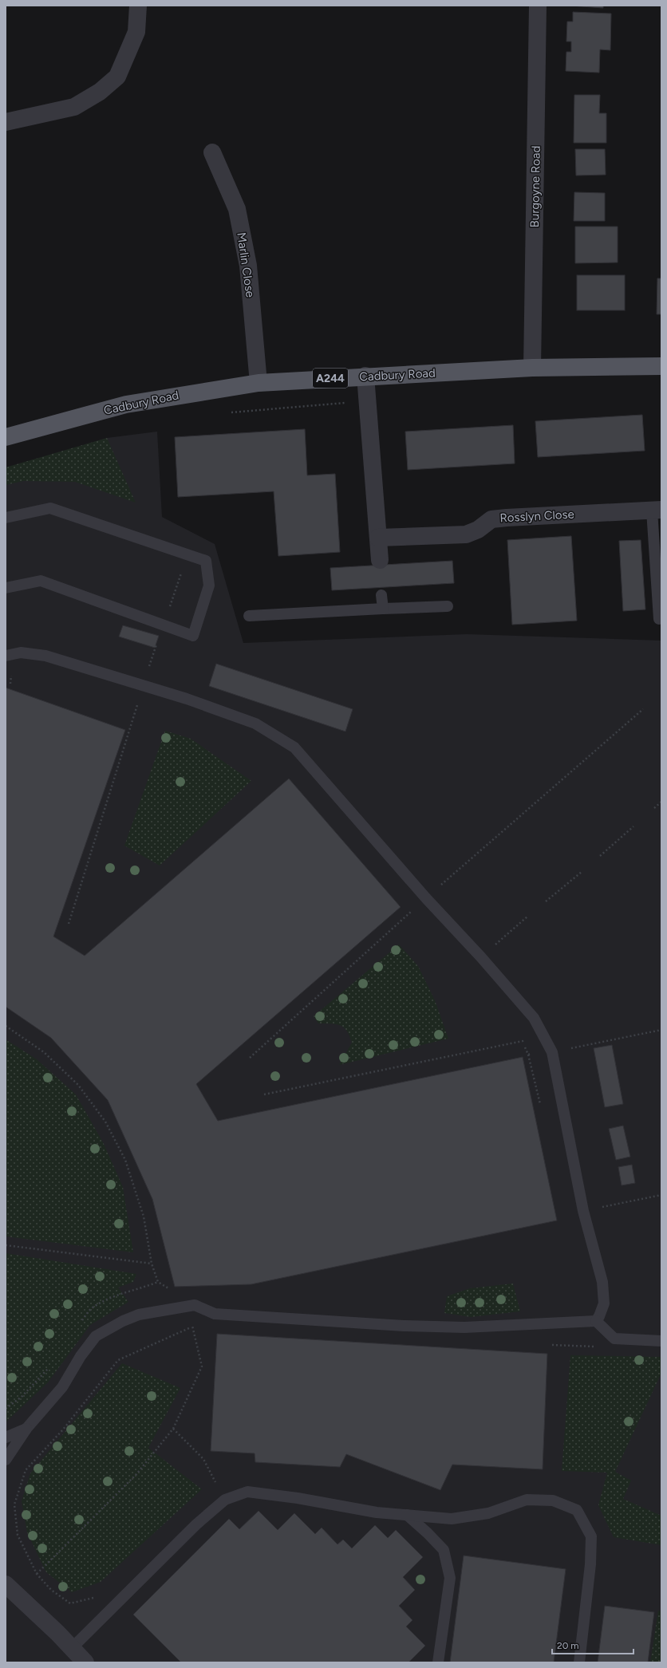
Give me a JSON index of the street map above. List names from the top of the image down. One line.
{"streets":{"main road":["Cadbury Road","A244"],"street":["Burgoyne Road","Marlin Close","Rosslyn Close"]},"crossings":[["Burgoyne Road","Cadbury Road"],["Marlin Close","Cadbury Road"]],"scale_bar":"20 m"}
